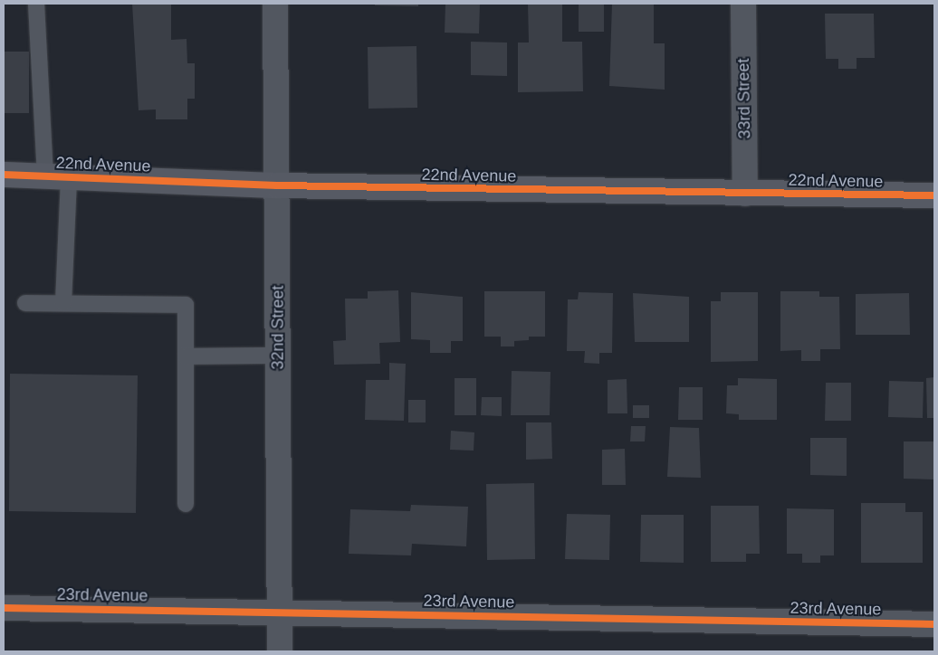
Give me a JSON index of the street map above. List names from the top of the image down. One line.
{"streets":{"street":["33rd Street","22nd Avenue","32nd Street","23rd Avenue"]},"crossings":[["33rd Street","22nd Avenue"],["22nd Avenue","32nd Street"],["32nd Street","23rd Avenue"]]}
